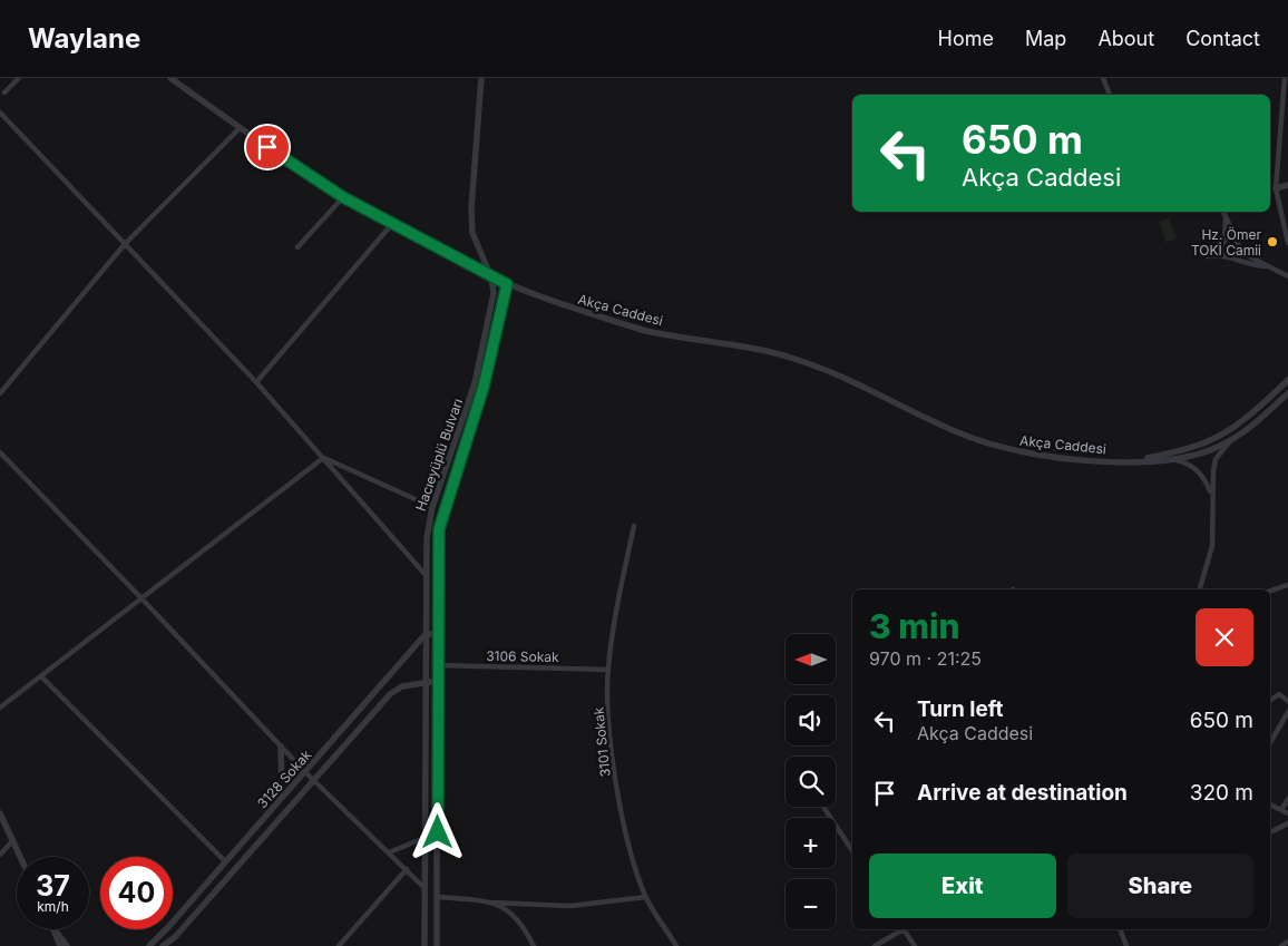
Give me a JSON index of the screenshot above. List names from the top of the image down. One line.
{"streets":{"street":["Akça Caddesi","Hacıeyüplü Bulvarı","3106 Sokak","3101 Sokak","3128 Sokak"]},"crossings":[["Akça Caddesi","Hacıeyüplü Bulvarı"],["Hacıeyüplü Bulvarı","3106 Sokak"],["Hacıeyüplü Bulvarı","3128 Sokak"],["3106 Sokak","3101 Sokak"]],"places":["Hz. Ömer TOKİ Camii"],"north":"left","page":{"header":"Waylane","nav":["Home","Map","About","Contact"],"turn":["650 m","Akça Caddesi"],"heading":["3 min","970 m · 21:25"],"map_buttons":["+","−"],"list":[{"name":"Turn left","note":"Akça Caddesi","value":"650 m"},{"name":"Arrive at destination","value":"320 m"}],"buttons":["Exit","Share"],"speed":"37 km/h","limit":"40"}}
